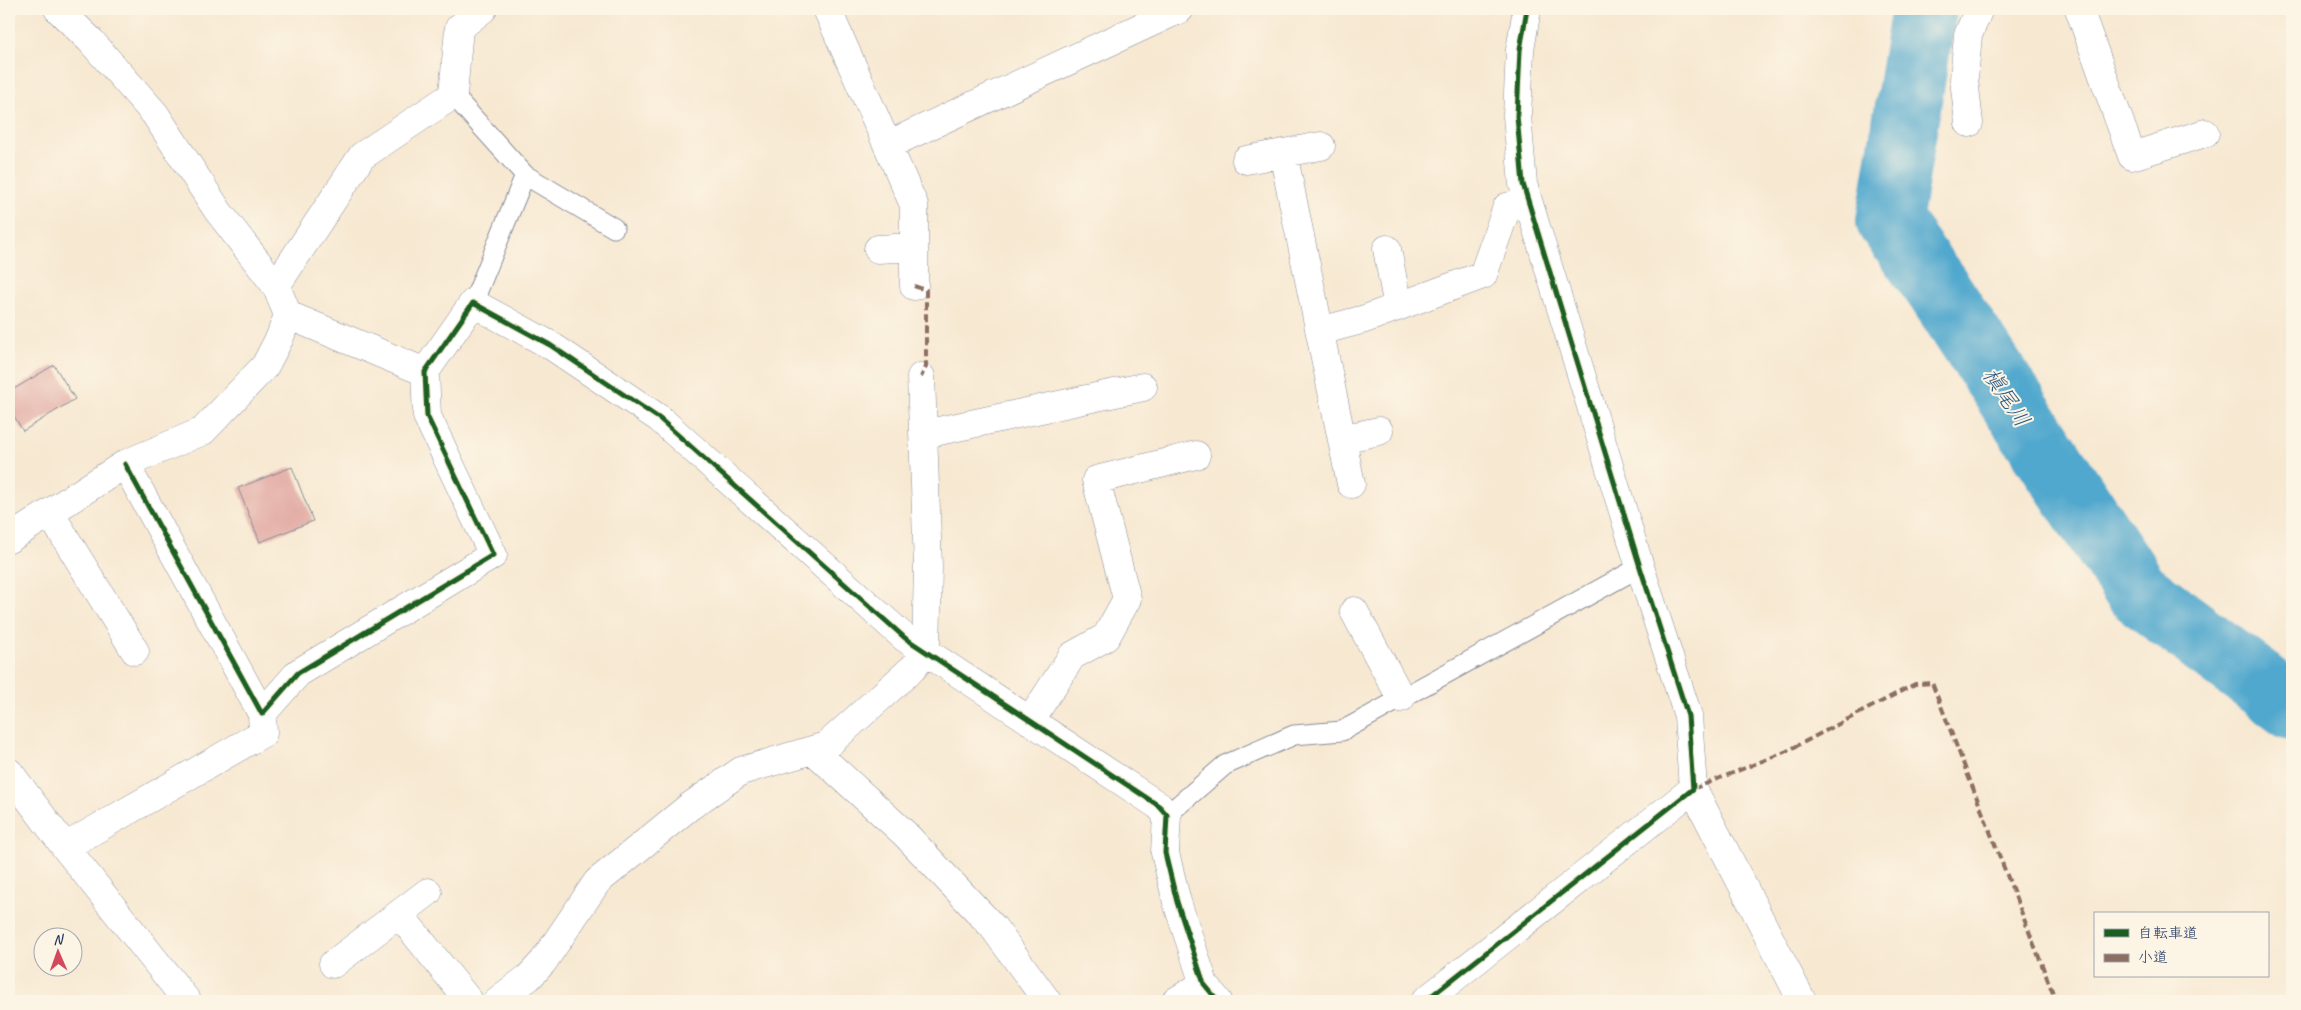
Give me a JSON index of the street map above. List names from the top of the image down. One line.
{"water":["槇尾川"],"legend":["自転車道","小道"],"north":"top"}
